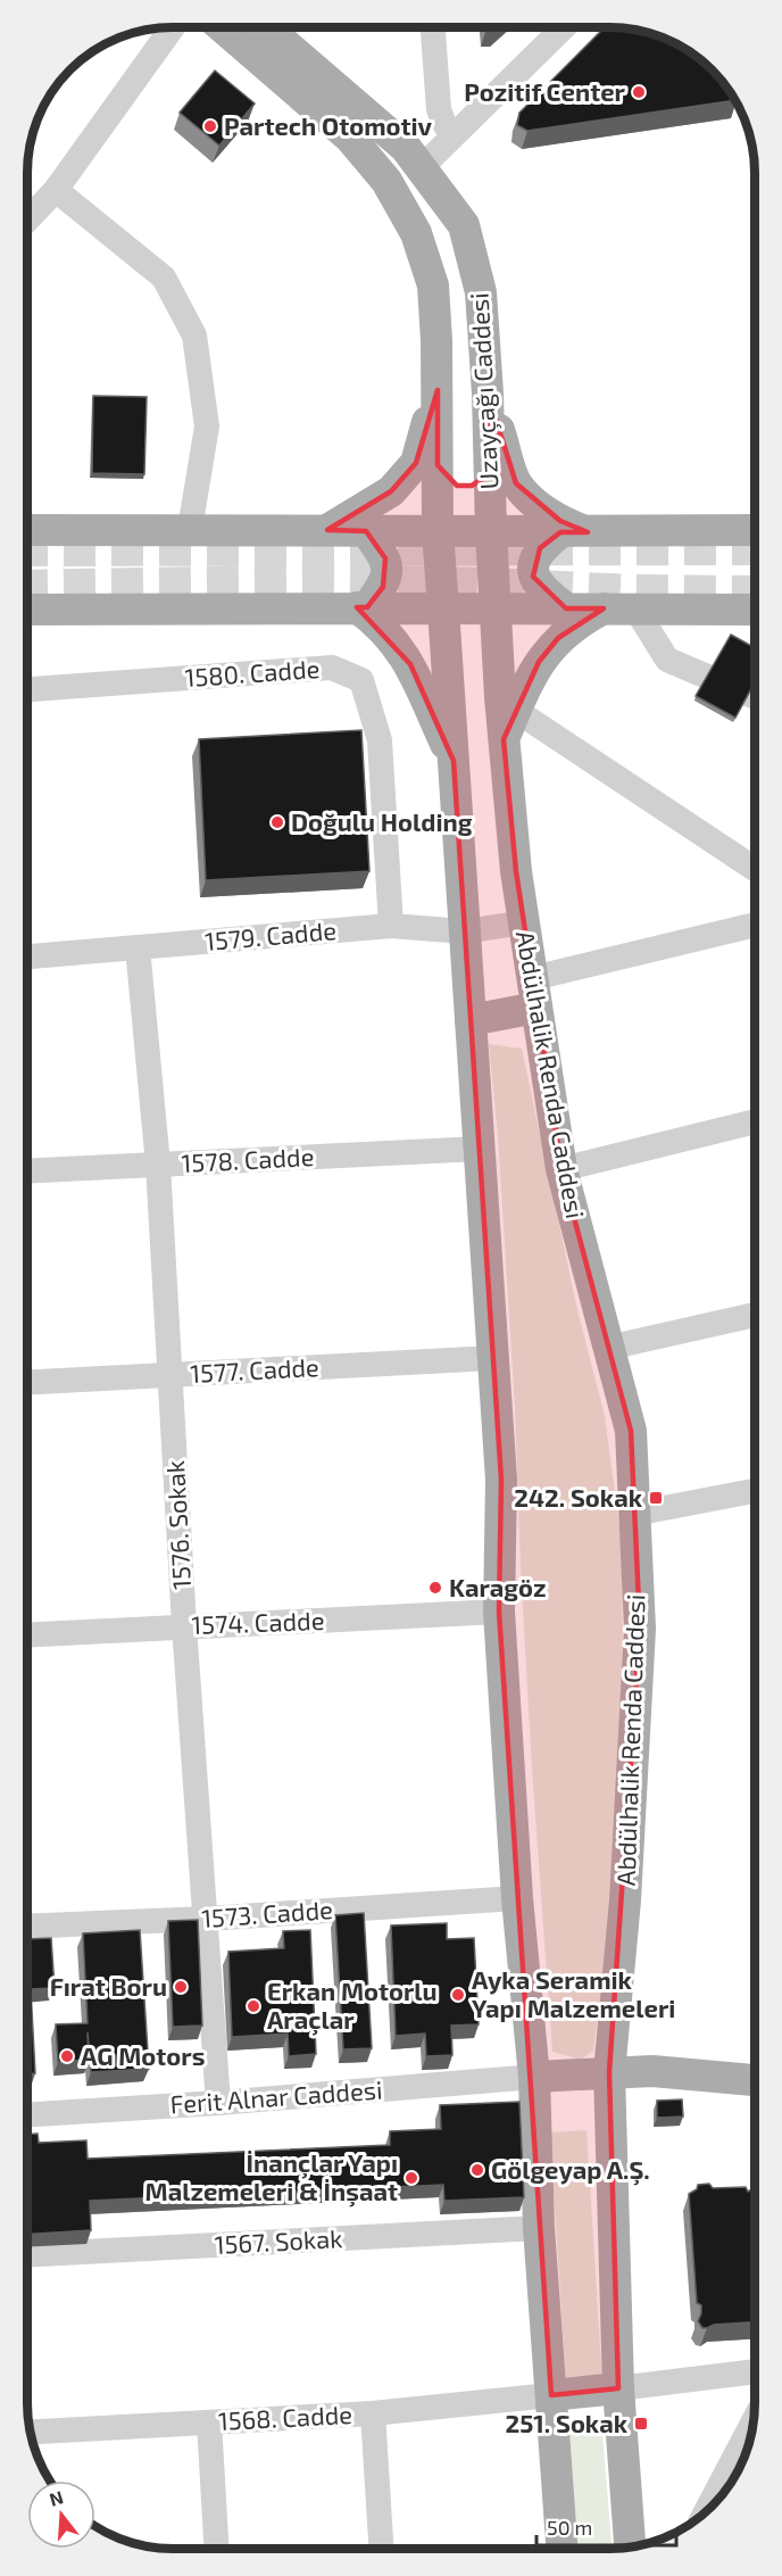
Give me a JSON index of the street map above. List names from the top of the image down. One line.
{"streets":{"main road":["Uzayçağı Caddesi","Abdülhalik Renda Caddesi"],"street":["1580. Cadde","1579. Cadde","1578. Cadde","1577. Cadde","1576. Sokak","1574. Cadde","1573. Cadde","Ferit Alnar Caddesi","1567. Sokak","1568. Cadde"]},"crossings":[["Uzayçağı Caddesi","Abdülhalik Renda Caddesi"],["1580. Cadde","1579. Cadde"],["1579. Cadde","Abdülhalik Renda Caddesi"],["1579. Cadde","1576. Sokak"],["1578. Cadde","1576. Sokak"],["1577. Cadde","1576. Sokak"],["1576. Sokak","1574. Cadde"],["1576. Sokak","1573. Cadde"],["1576. Sokak","Ferit Alnar Caddesi"]],"places":{"other":["Pozitif Center","Partech Otomotiv","Doğulu Holding","Karagöz","Fırat Boru","Ayka Seramik Yapı Malzemeleri","Erkan Motorlu Araçlar","AG Motors","Gölgeyap A.Ş.","İnançlar Yapı Malzemeleri & İnşaat"],"transit":["242. Sokak","251. Sokak"]},"scale_bar":"50 m","north":"top"}
